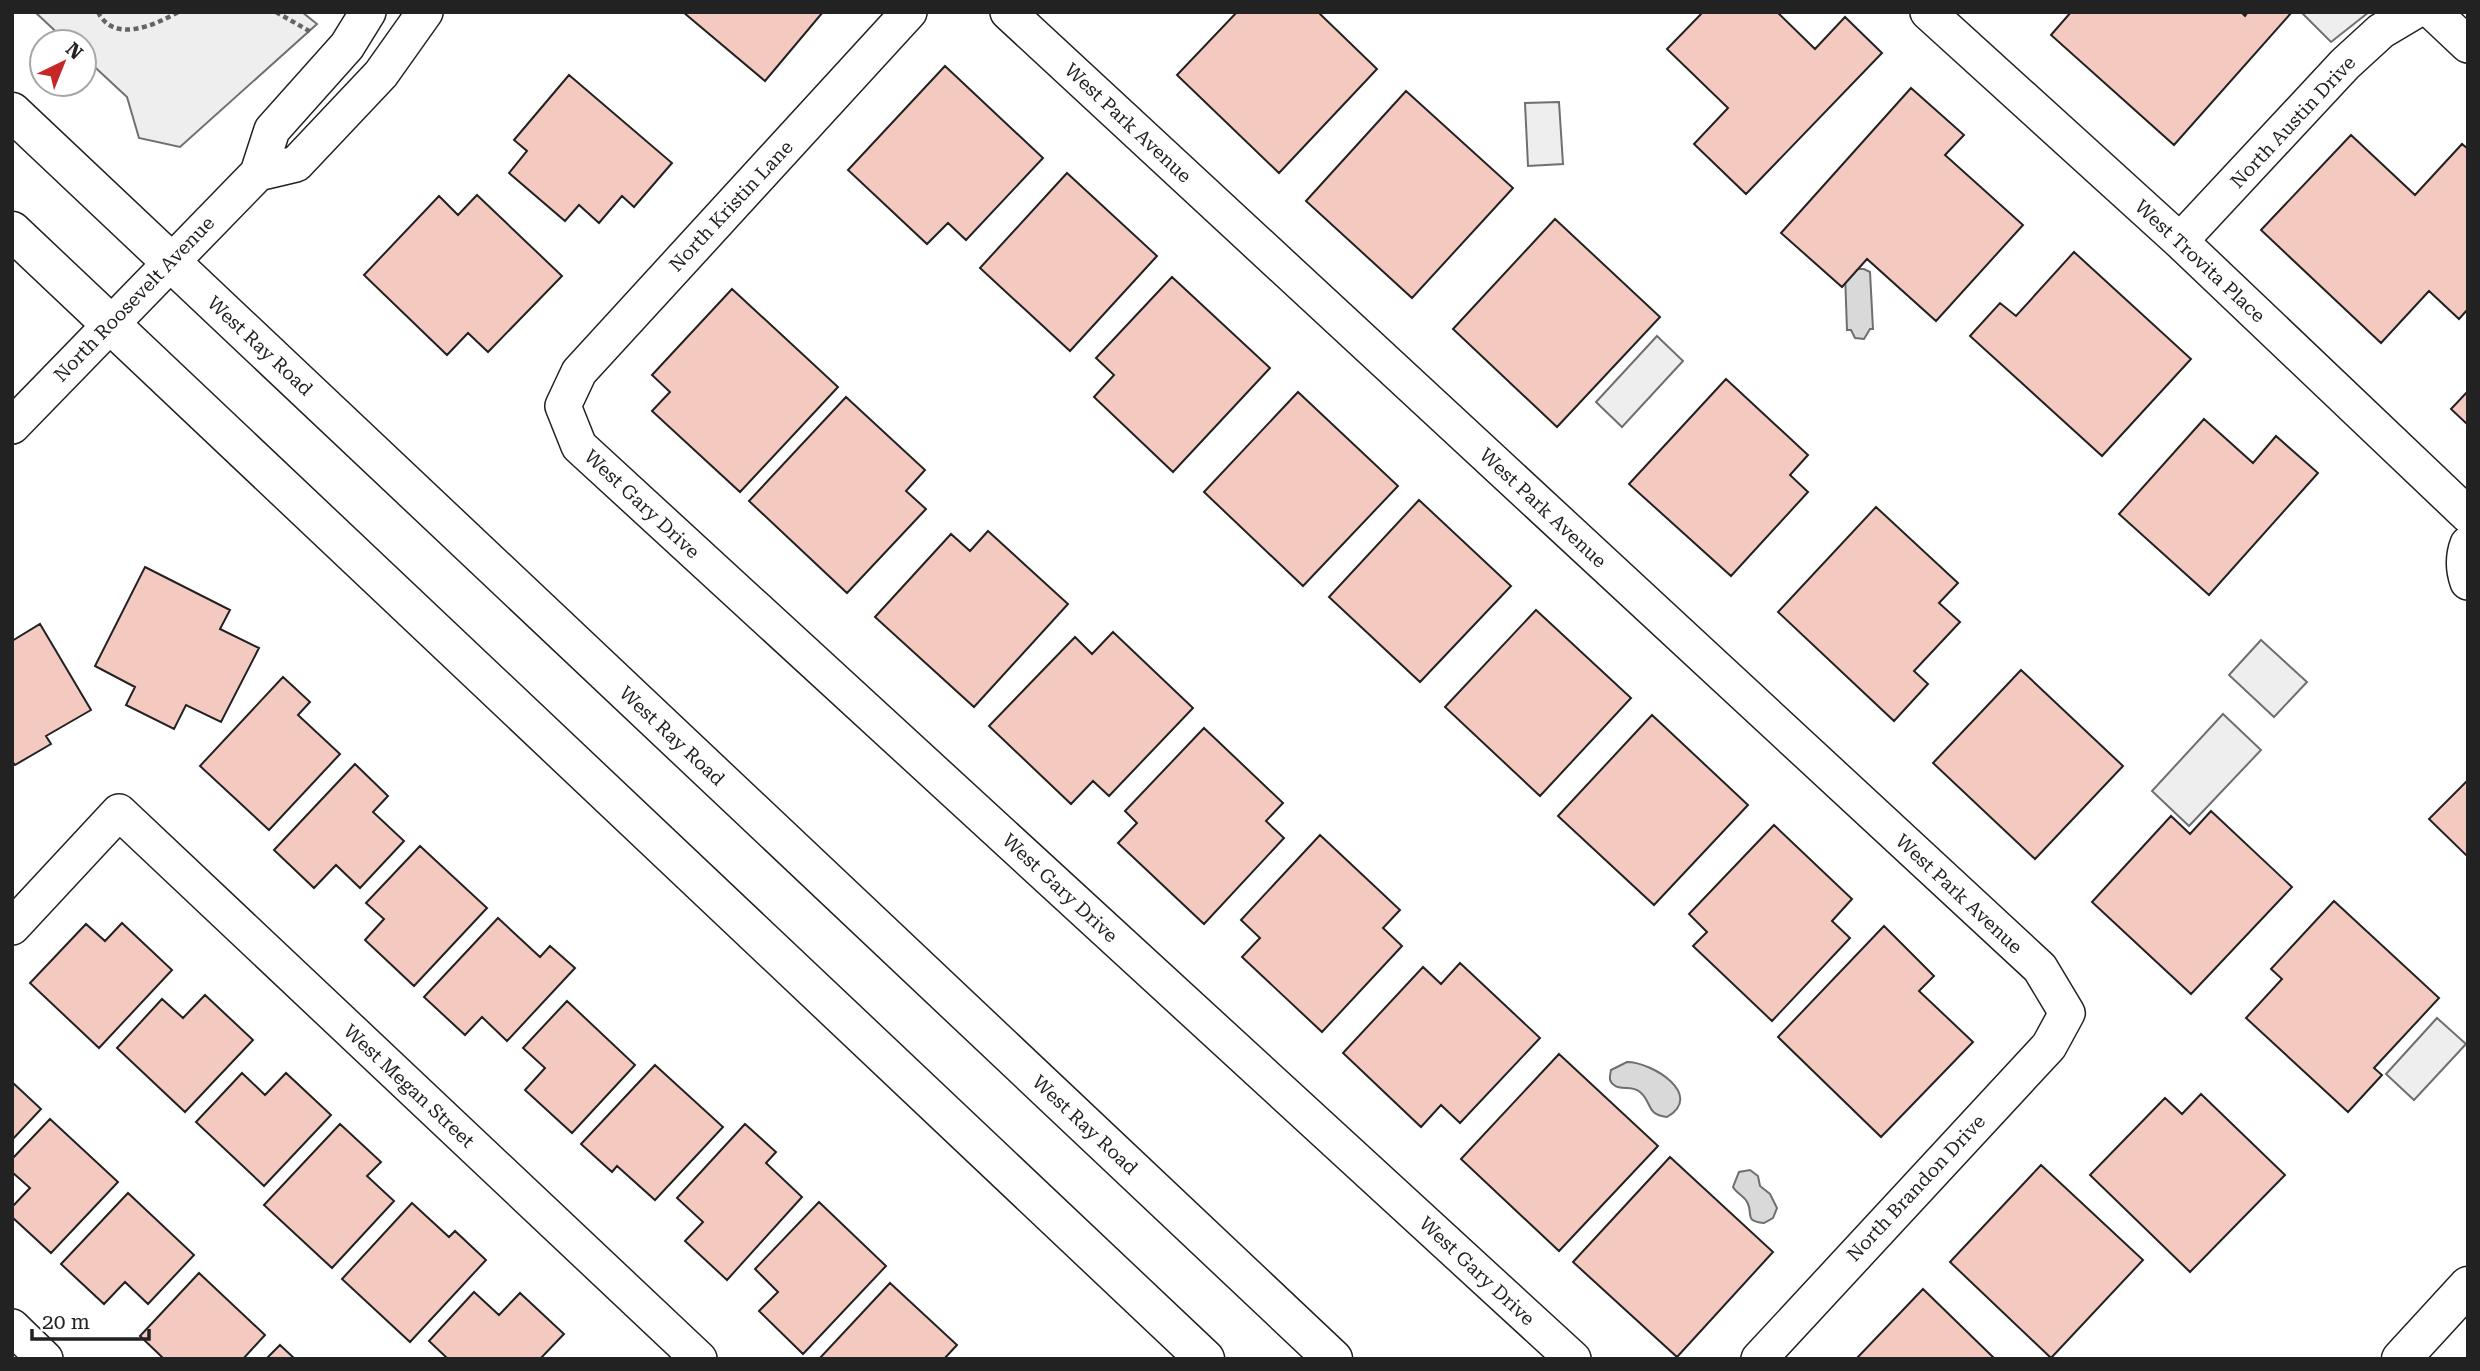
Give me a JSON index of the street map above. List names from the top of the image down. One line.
{"streets":{"main road":["West Ray Road"],"street":["North Austin Drive","West Park Avenue","North Kristin Lane","West Trovita Place","North Roosevelt Avenue","West Gary Drive","West Megan Street","North Brandon Drive"]},"crossings":[["North Austin Drive","West Trovita Place"],["West Park Avenue","North Brandon Drive"],["North Kristin Lane","West Gary Drive"],["North Roosevelt Avenue","West Ray Road"]],"scale_bar":"20 m","north":"top right"}
